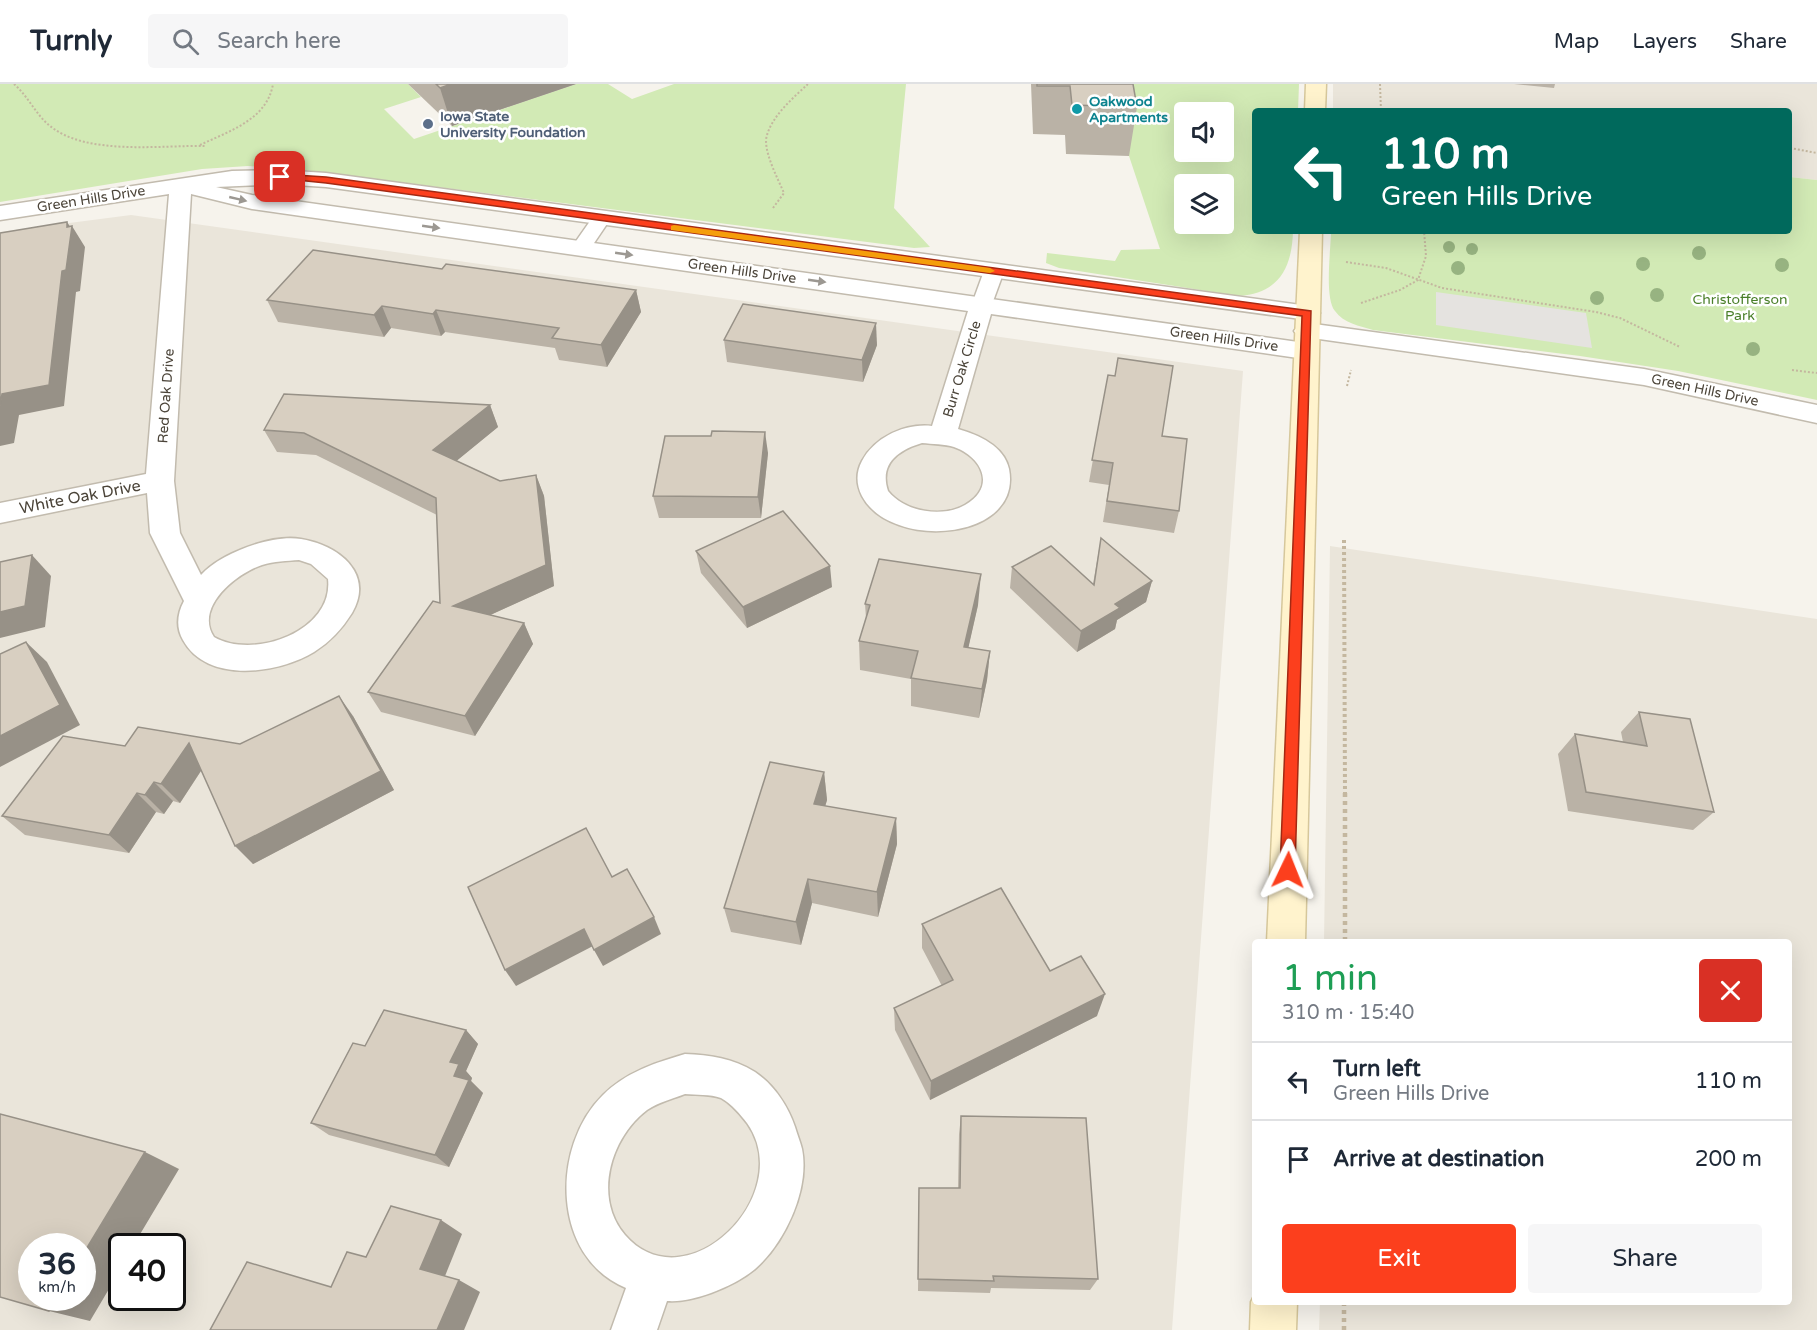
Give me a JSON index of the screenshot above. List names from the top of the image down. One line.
{"streets":{"street":["Green Hills Drive","Burr Oak Circle","Red Oak Drive","White Oak Drive"]},"crossings":[["Green Hills Drive","Burr Oak Circle"],["Green Hills Drive","Red Oak Drive"],["Red Oak Drive","White Oak Drive"]],"parks":["Christofferson Park"],"places":["Oakwood Apartments","Iowa State University Foundation"],"page":{"header":"Turnly","search":"Search here","nav":["Map","Layers","Share"],"turn":["110 m","Green Hills Drive"],"heading":["1 min","310 m · 15:40"],"list":[{"name":"Turn left","note":"Green Hills Drive","value":"110 m"},{"name":"Arrive at destination","value":"200 m"}],"buttons":["Exit","Share"],"speed":"36 km/h","limit":"40"}}
